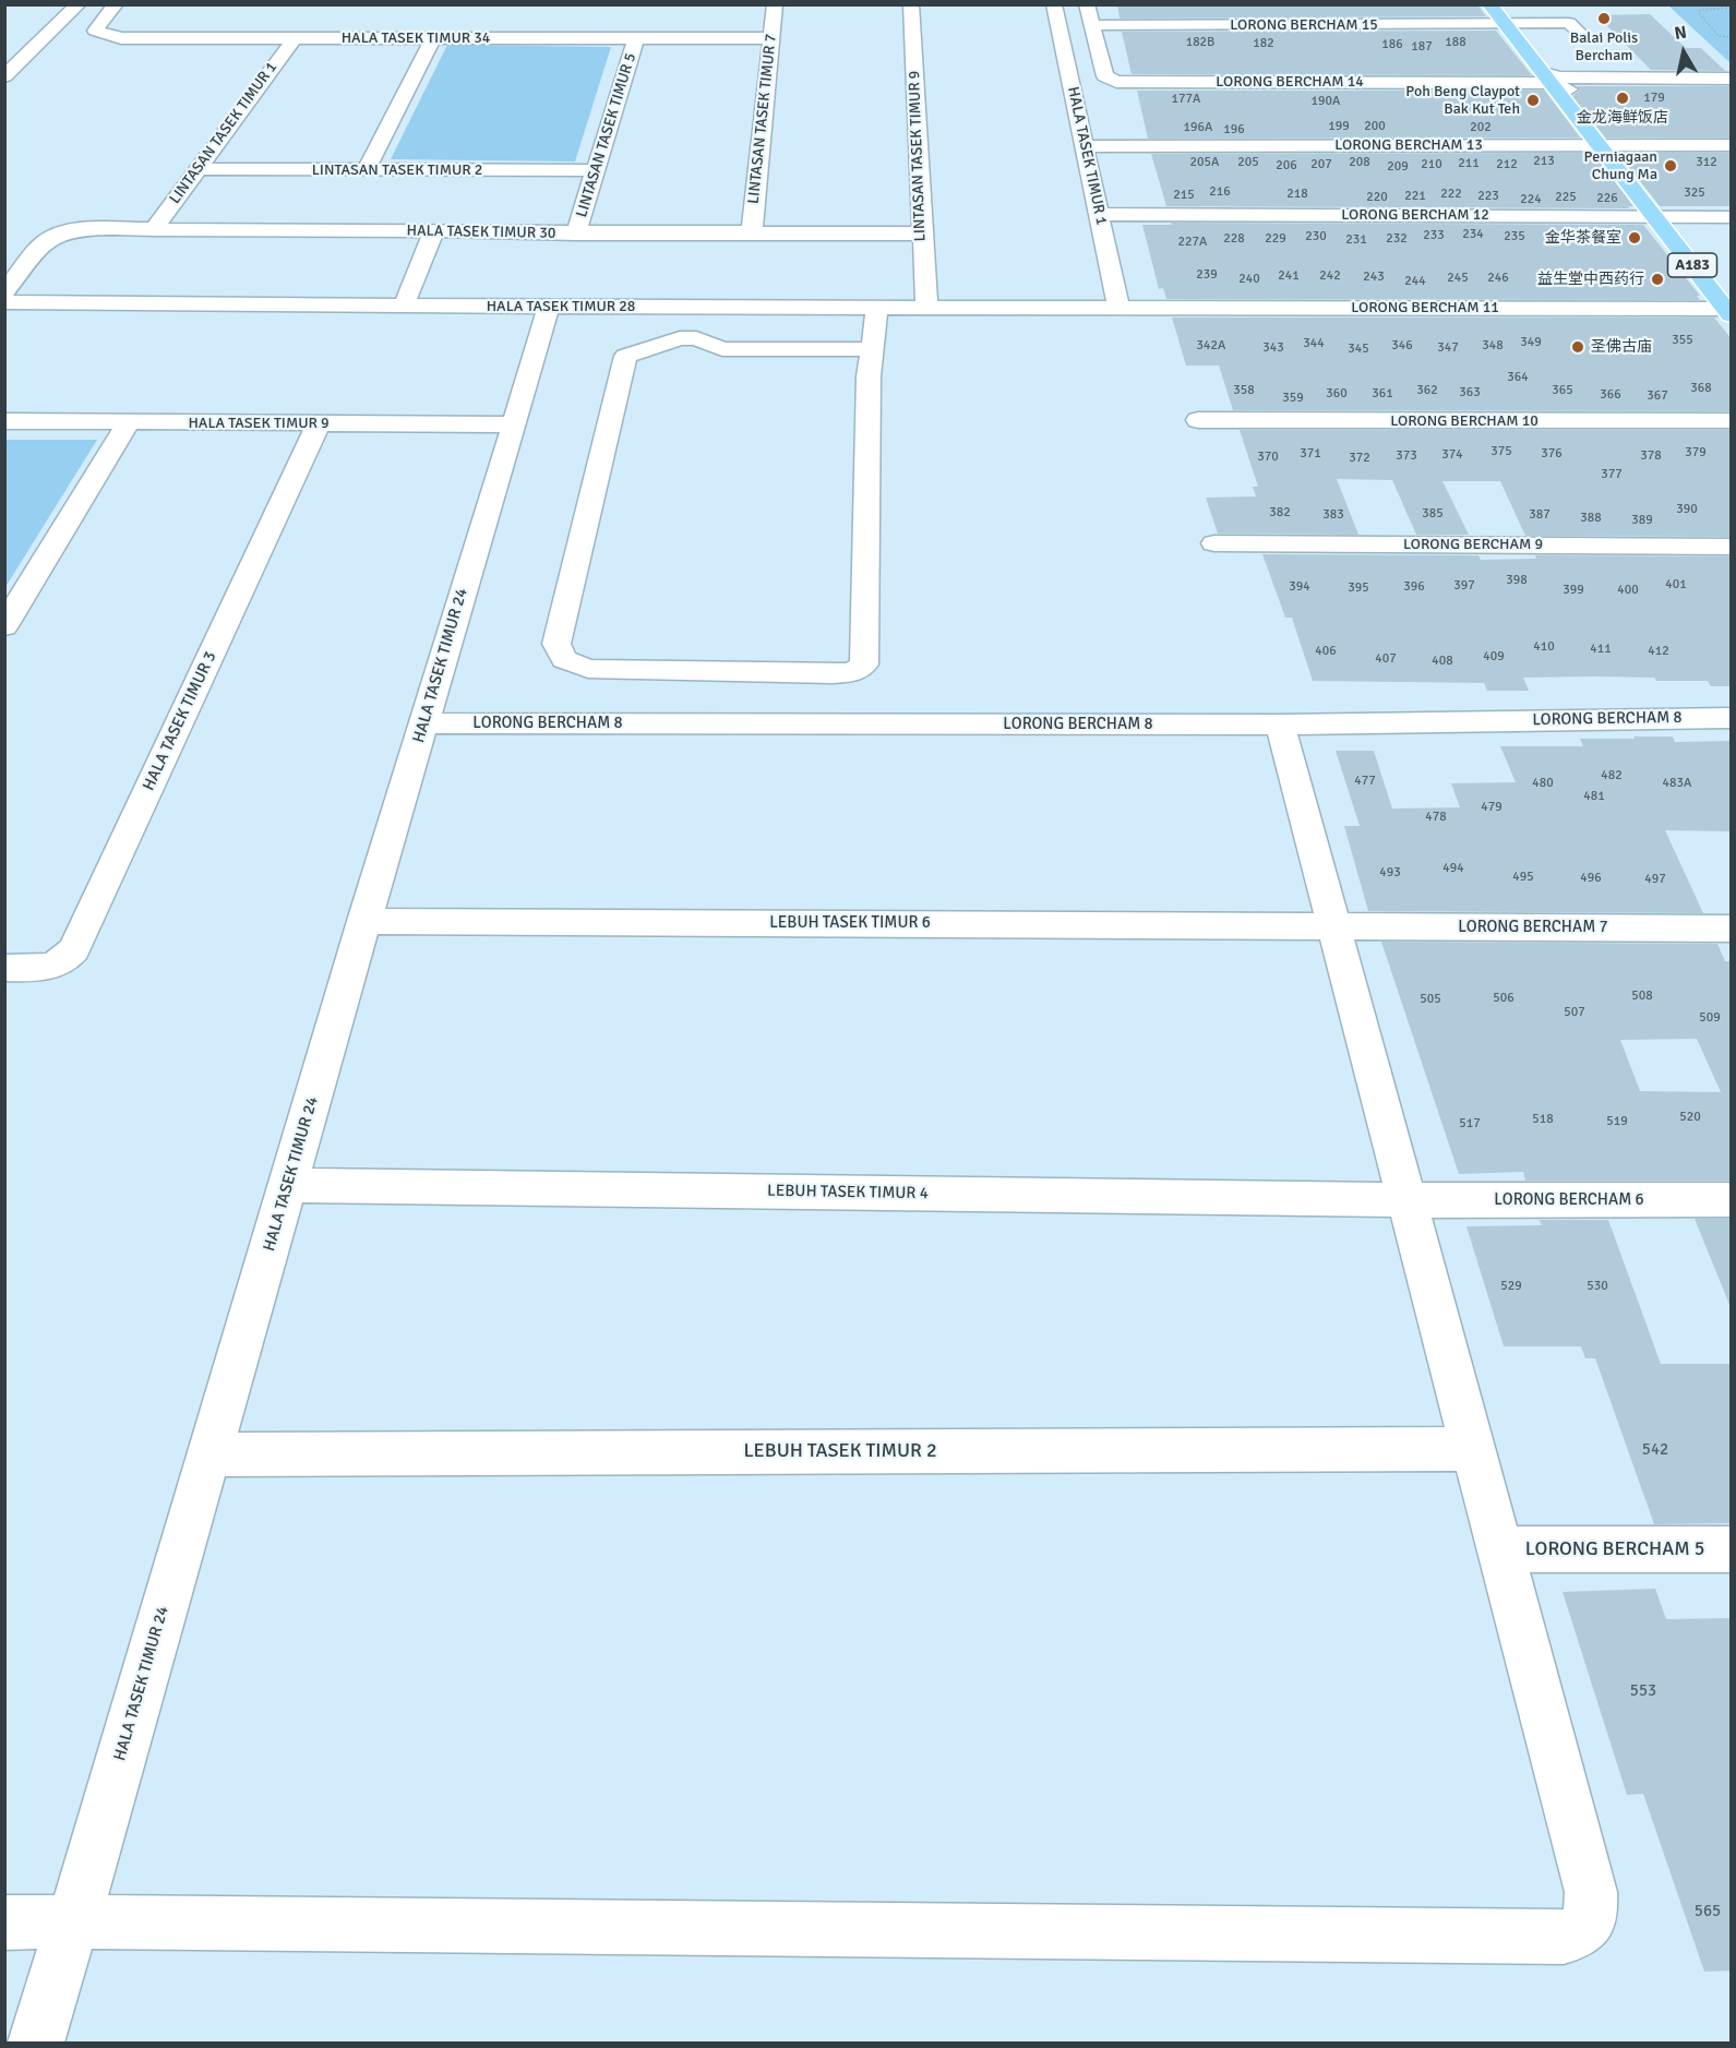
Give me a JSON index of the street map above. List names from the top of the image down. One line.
{"streets":{"main road":["A183"],"street":["LORONG BERCHAM 15","HALA TASEK TIMUR 34","LORONG BERCHAM 14","LINTASAN TASEK TIMUR 7","LINTASAN TASEK TIMUR 1","LINTASAN TASEK TIMUR 5","LORONG BERCHAM 13","LINTASAN TASEK TIMUR 9","HALA TASEK TIMUR 1","LINTASAN TASEK TIMUR 2","LORONG BERCHAM 12","HALA TASEK TIMUR 30","HALA TASEK TIMUR 28","LORONG BERCHAM 11","LORONG BERCHAM 10","HALA TASEK TIMUR 9","LORONG BERCHAM 9","HALA TASEK TIMUR 24","LORONG BERCHAM 8","HALA TASEK TIMUR 3","LEBUH TASEK TIMUR 6","LORONG BERCHAM 7","LEBUH TASEK TIMUR 4","LORONG BERCHAM 6","LEBUH TASEK TIMUR 2","LORONG BERCHAM 5"]},"crossings":[["LORONG BERCHAM 15","LORONG BERCHAM 14"],["LORONG BERCHAM 15","A183"],["HALA TASEK TIMUR 34","LINTASAN TASEK TIMUR 7"],["HALA TASEK TIMUR 34","LINTASAN TASEK TIMUR 1"],["HALA TASEK TIMUR 34","LINTASAN TASEK TIMUR 5"],["LORONG BERCHAM 14","A183"],["LINTASAN TASEK TIMUR 7","HALA TASEK TIMUR 30"],["LINTASAN TASEK TIMUR 1","LINTASAN TASEK TIMUR 2"],["LINTASAN TASEK TIMUR 1","HALA TASEK TIMUR 30"],["LINTASAN TASEK TIMUR 5","LINTASAN TASEK TIMUR 2"],["LINTASAN TASEK TIMUR 5","HALA TASEK TIMUR 30"],["LORONG BERCHAM 13","HALA TASEK TIMUR 1"],["LORONG BERCHAM 13","A183"],["LINTASAN TASEK TIMUR 9","HALA TASEK TIMUR 30"],["LINTASAN TASEK TIMUR 9","HALA TASEK TIMUR 28"],["HALA TASEK TIMUR 1","LORONG BERCHAM 12"],["HALA TASEK TIMUR 1","HALA TASEK TIMUR 28"],["HALA TASEK TIMUR 1","LORONG BERCHAM 11"],["LORONG BERCHAM 12","A183"],["A183","LORONG BERCHAM 11"],["HALA TASEK TIMUR 28","LORONG BERCHAM 11"],["HALA TASEK TIMUR 28","HALA TASEK TIMUR 24"],["HALA TASEK TIMUR 9","HALA TASEK TIMUR 24"],["HALA TASEK TIMUR 9","HALA TASEK TIMUR 3"],["HALA TASEK TIMUR 24","LORONG BERCHAM 8"],["HALA TASEK TIMUR 24","LEBUH TASEK TIMUR 6"],["HALA TASEK TIMUR 24","LEBUH TASEK TIMUR 4"],["HALA TASEK TIMUR 24","LEBUH TASEK TIMUR 2"],["LEBUH TASEK TIMUR 6","LORONG BERCHAM 7"],["LEBUH TASEK TIMUR 4","LORONG BERCHAM 6"]],"places":["Balai Polis Bercham","金龙海鲜饭店","Poh Beng Claypot Bak Kut Teh","Perniagaan Chung Ma","金华茶餐室","益生堂中西药行","圣佛古庙"],"house_numbers":["182B","188","182","186","187","179","177A","190A","199","200","196A","202","196","213","205A","205","208","312","211","207","210","212","206","209","216","325","218","222","215","221","223","220","225","226","224","234","233","230","235","228","229","232","231","227A","239","241","242","243","245","246","240","244","355","349","344","342A","346","348","343","347","345","364","368","358","362","365","363","360","361","366","367","359","375","379","371","376","374","373","378","370","372","377","390","382","385","383","387","388","389","398","401","397","394","396","395","399","400","410","411","406","412","409","407","408","482","477","480","483A","481","479","478","494","493","495","496","497","508","506","505","507","509","520","518","519","517","529","530","542","553","565"],"north":"top"}
